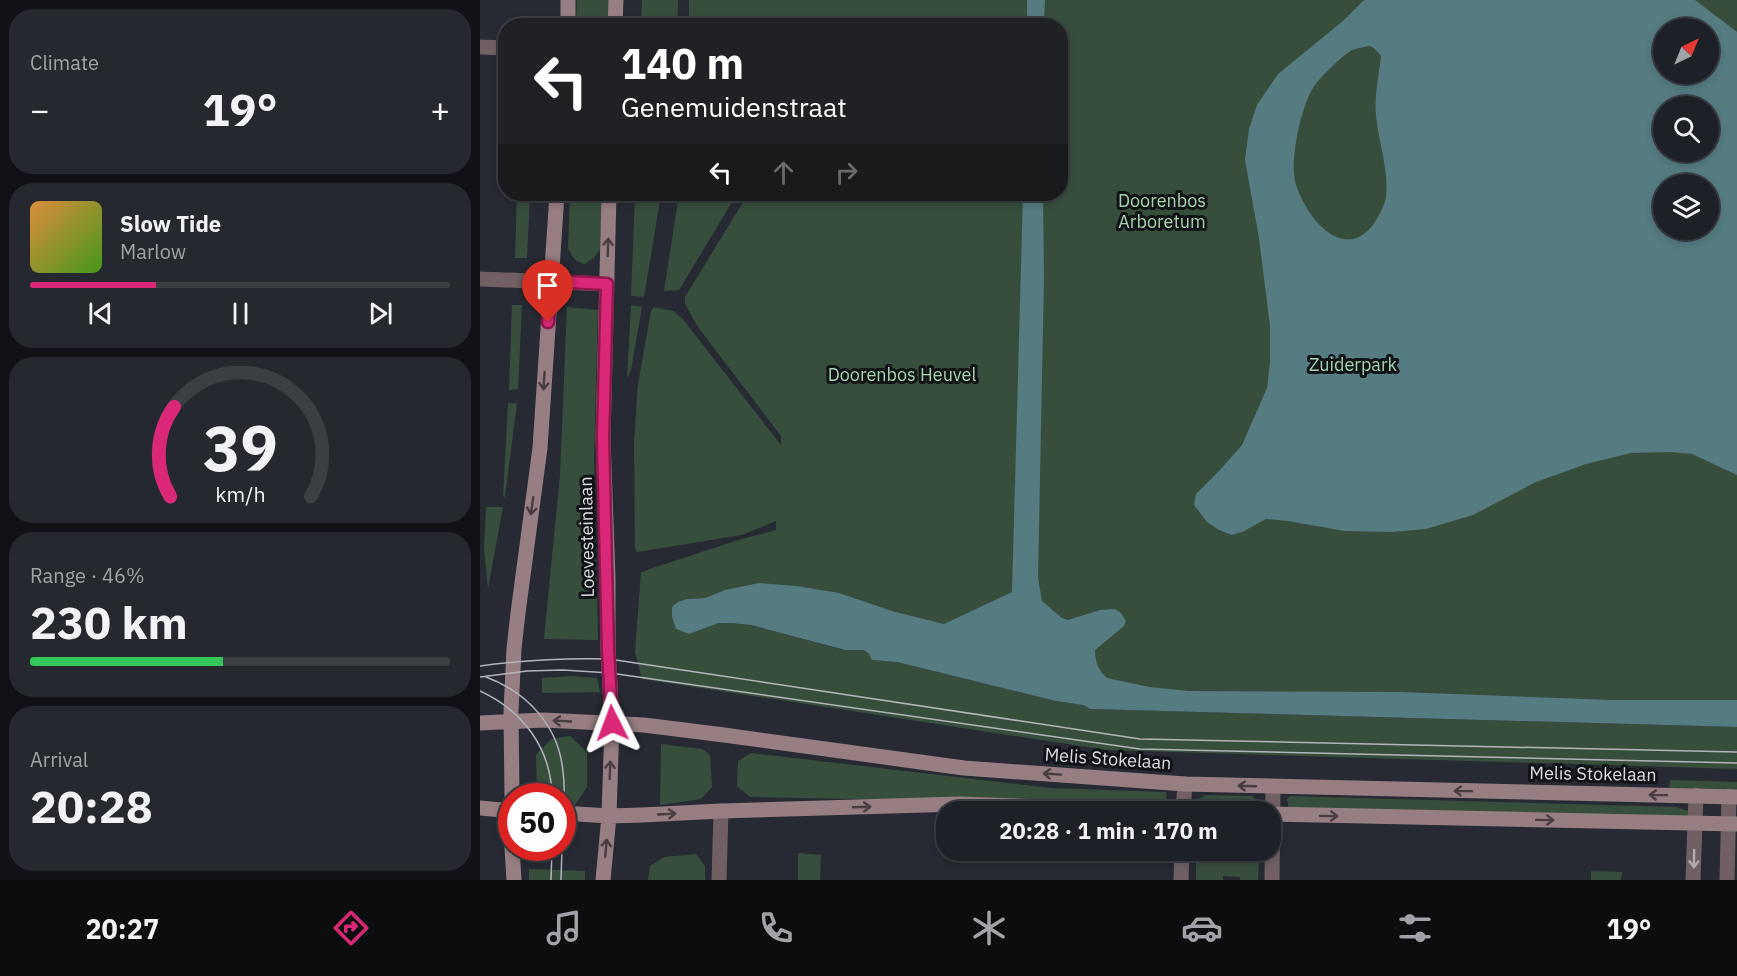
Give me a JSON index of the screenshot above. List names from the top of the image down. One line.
{"streets":{"street":["Loevesteinlaan","Melis Stokelaan"]},"crossings":[["Loevesteinlaan","Melis Stokelaan"]],"parks":["Doorenbos Arboretum","Zuiderpark","Doorenbos Heuvel"],"north":"top right","page":{"tile":["Climate",["Range · 46%","230 km"],["Arrival","20:28"]],"turn":["140 m","Genemuidenstraat"],"heat":["−","19°","+"],"song":["Slow Tide","Marlow"],"limit":"50","trip":"20:28 · 1 min · 170 m","tabs":["20:27","19°"],"gauge":["39","km/h"]}}
